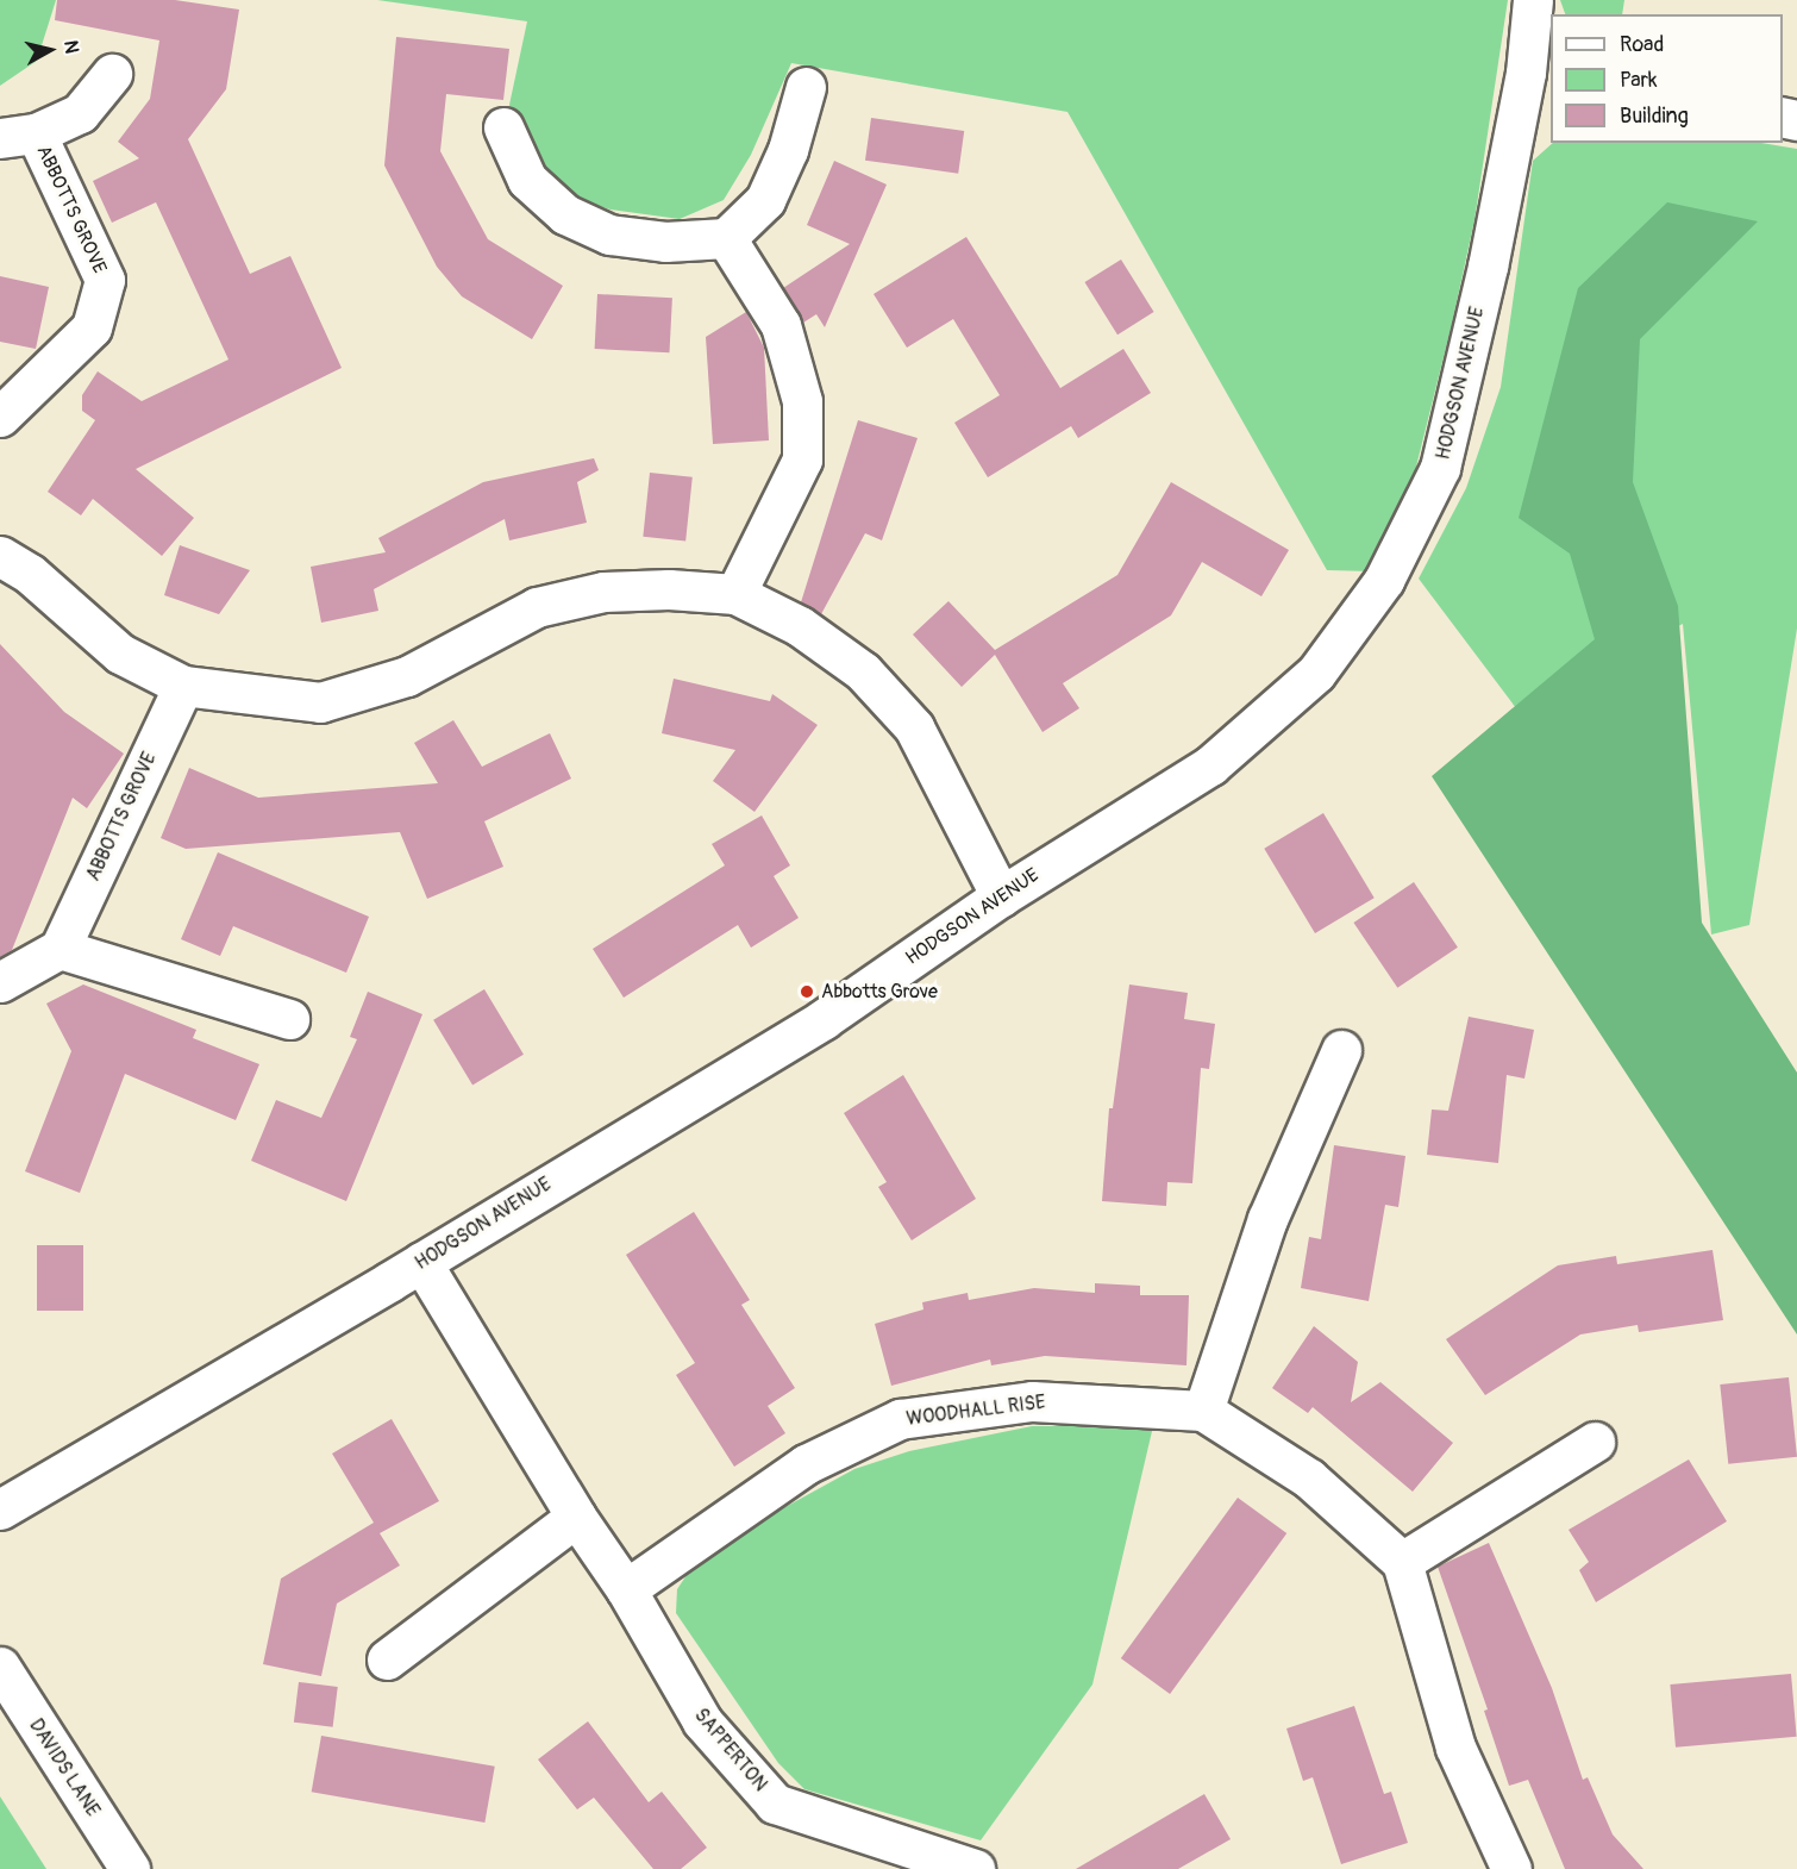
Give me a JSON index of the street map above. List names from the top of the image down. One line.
{"streets":{"street":["ABBOTTS GROVE","HODGSON AVENUE","WOODHALL RISE","SAPPERTON","DAVIDS LANE"]},"crossings":[["HODGSON AVENUE","SAPPERTON"],["WOODHALL RISE","SAPPERTON"]],"places":["Abbotts Grove"],"legend":["Road","Park","Building"],"north":"right"}
